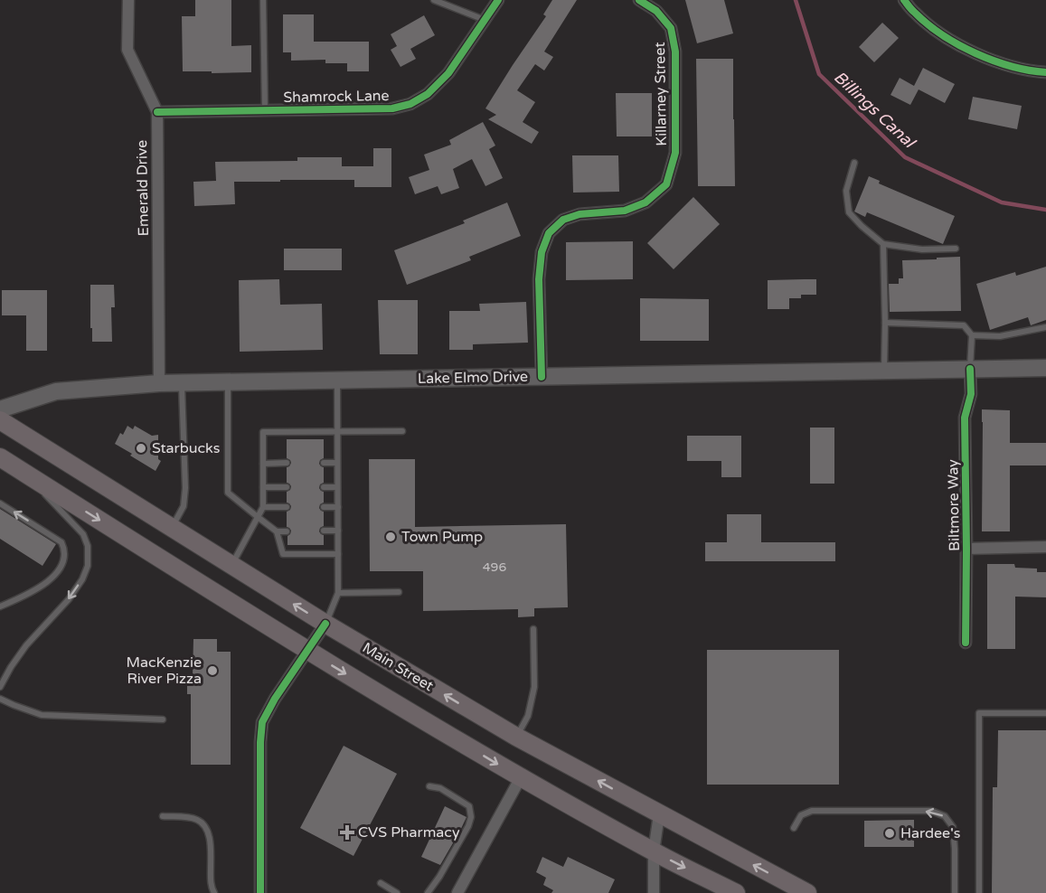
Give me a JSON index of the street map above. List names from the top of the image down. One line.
{"streets":{"main road":["Lake Elmo Drive","Main Street"],"street":["Killarney Street","Shamrock Lane","Emerald Drive","Biltmore Way"]},"crossings":[["Killarney Street","Lake Elmo Drive"],["Shamrock Lane","Emerald Drive"],["Emerald Drive","Lake Elmo Drive"],["Lake Elmo Drive","Biltmore Way"]],"water":["Billings Canal"],"places":{"other":["Starbucks","Town Pump","MacKenzie River Pizza","Hardee's"],"health":["CVS Pharmacy"]},"house_numbers":["496"]}
